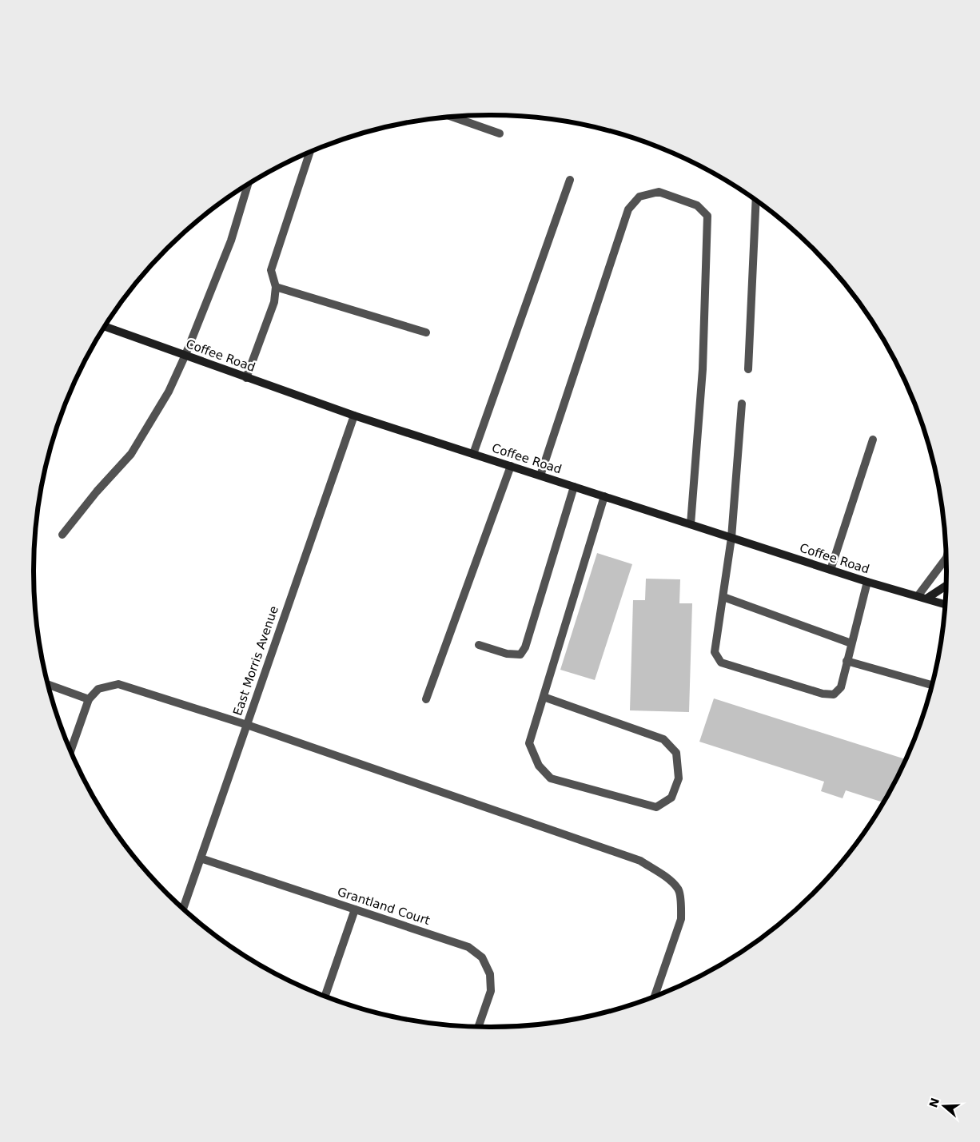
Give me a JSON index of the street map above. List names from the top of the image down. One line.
{"streets":{"main road":["Coffee Road"],"street":["East Morris Avenue","Grantland Court"]},"crossings":[["Coffee Road","East Morris Avenue"],["East Morris Avenue","Grantland Court"]],"north":"left"}
